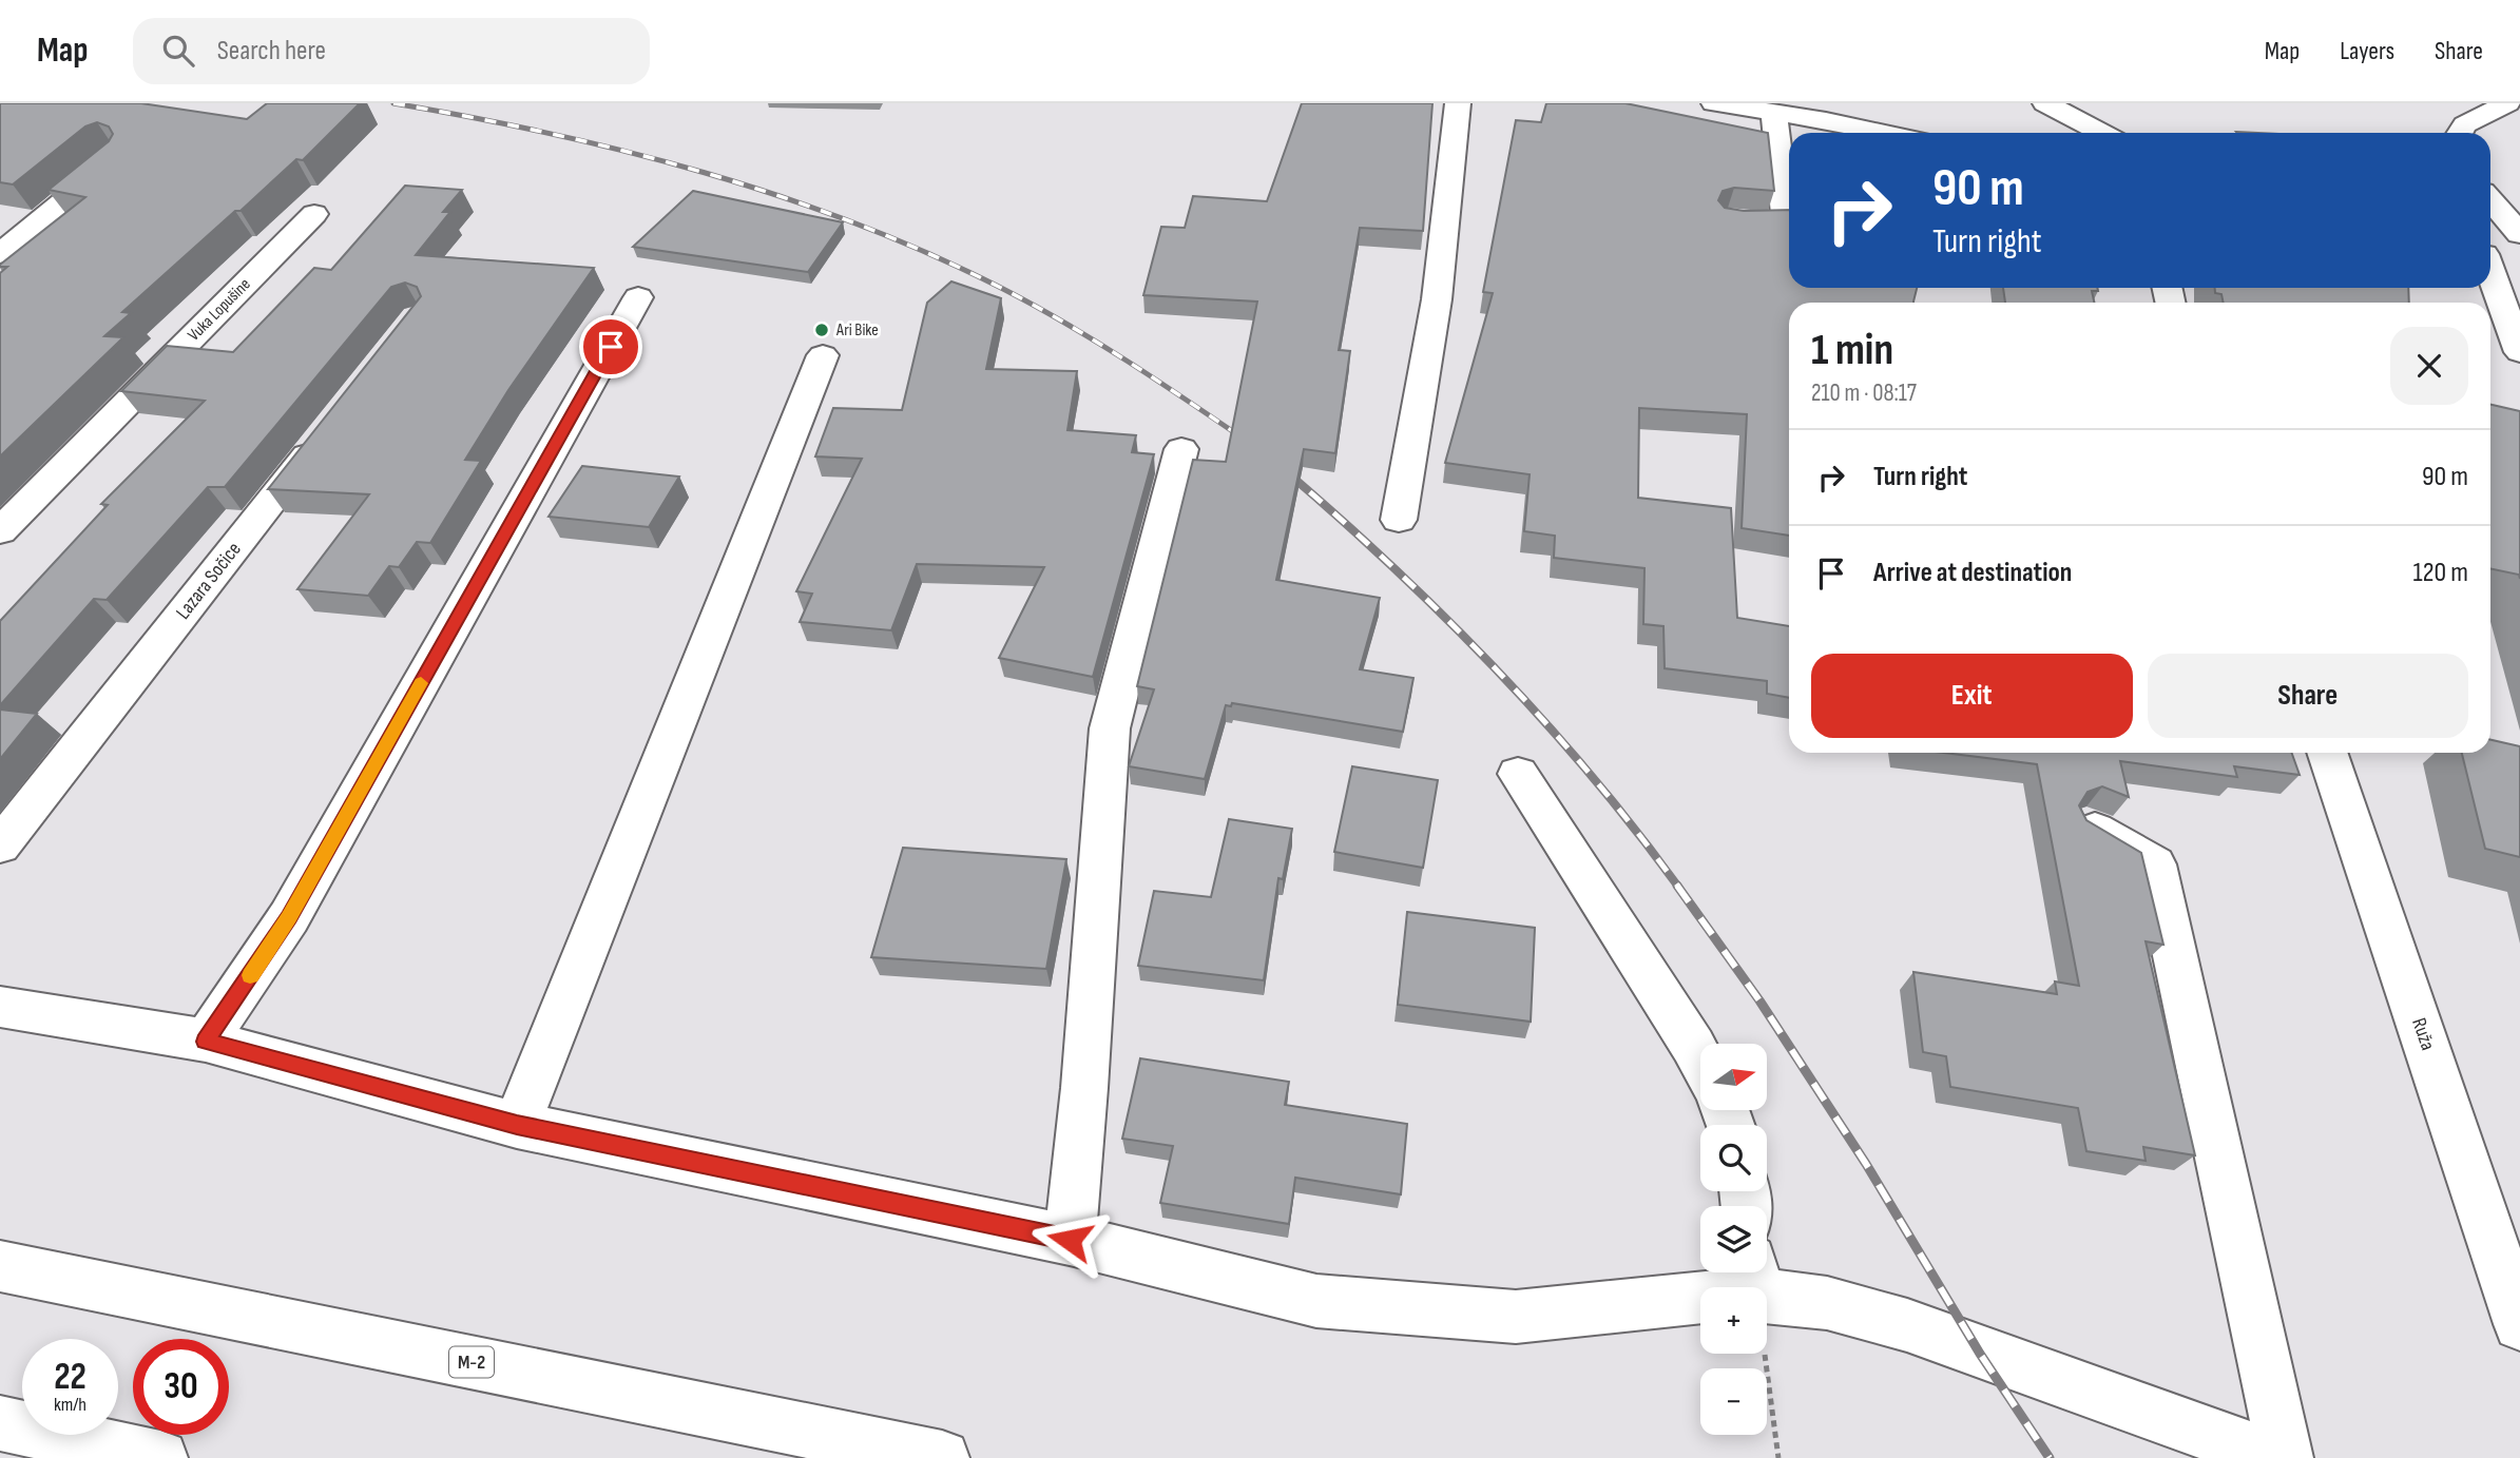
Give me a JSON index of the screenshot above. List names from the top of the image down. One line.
{"streets":{"street":["Vuka Lopušine","Lazara Sočice","Ruža","M-2"]},"places":["Ari Bike"],"north":"right","page":{"header":"Map","search":"Search here","nav":["Map","Layers","Share"],"turn":["90 m","Turn right"],"heading":["1 min","210 m · 08:17"],"list":[{"name":"Turn right","value":"90 m"},{"name":"Arrive at destination","value":"120 m"}],"buttons":["Exit","Share"],"map_buttons":["+","−"],"speed":"22 km/h","limit":"30"}}
